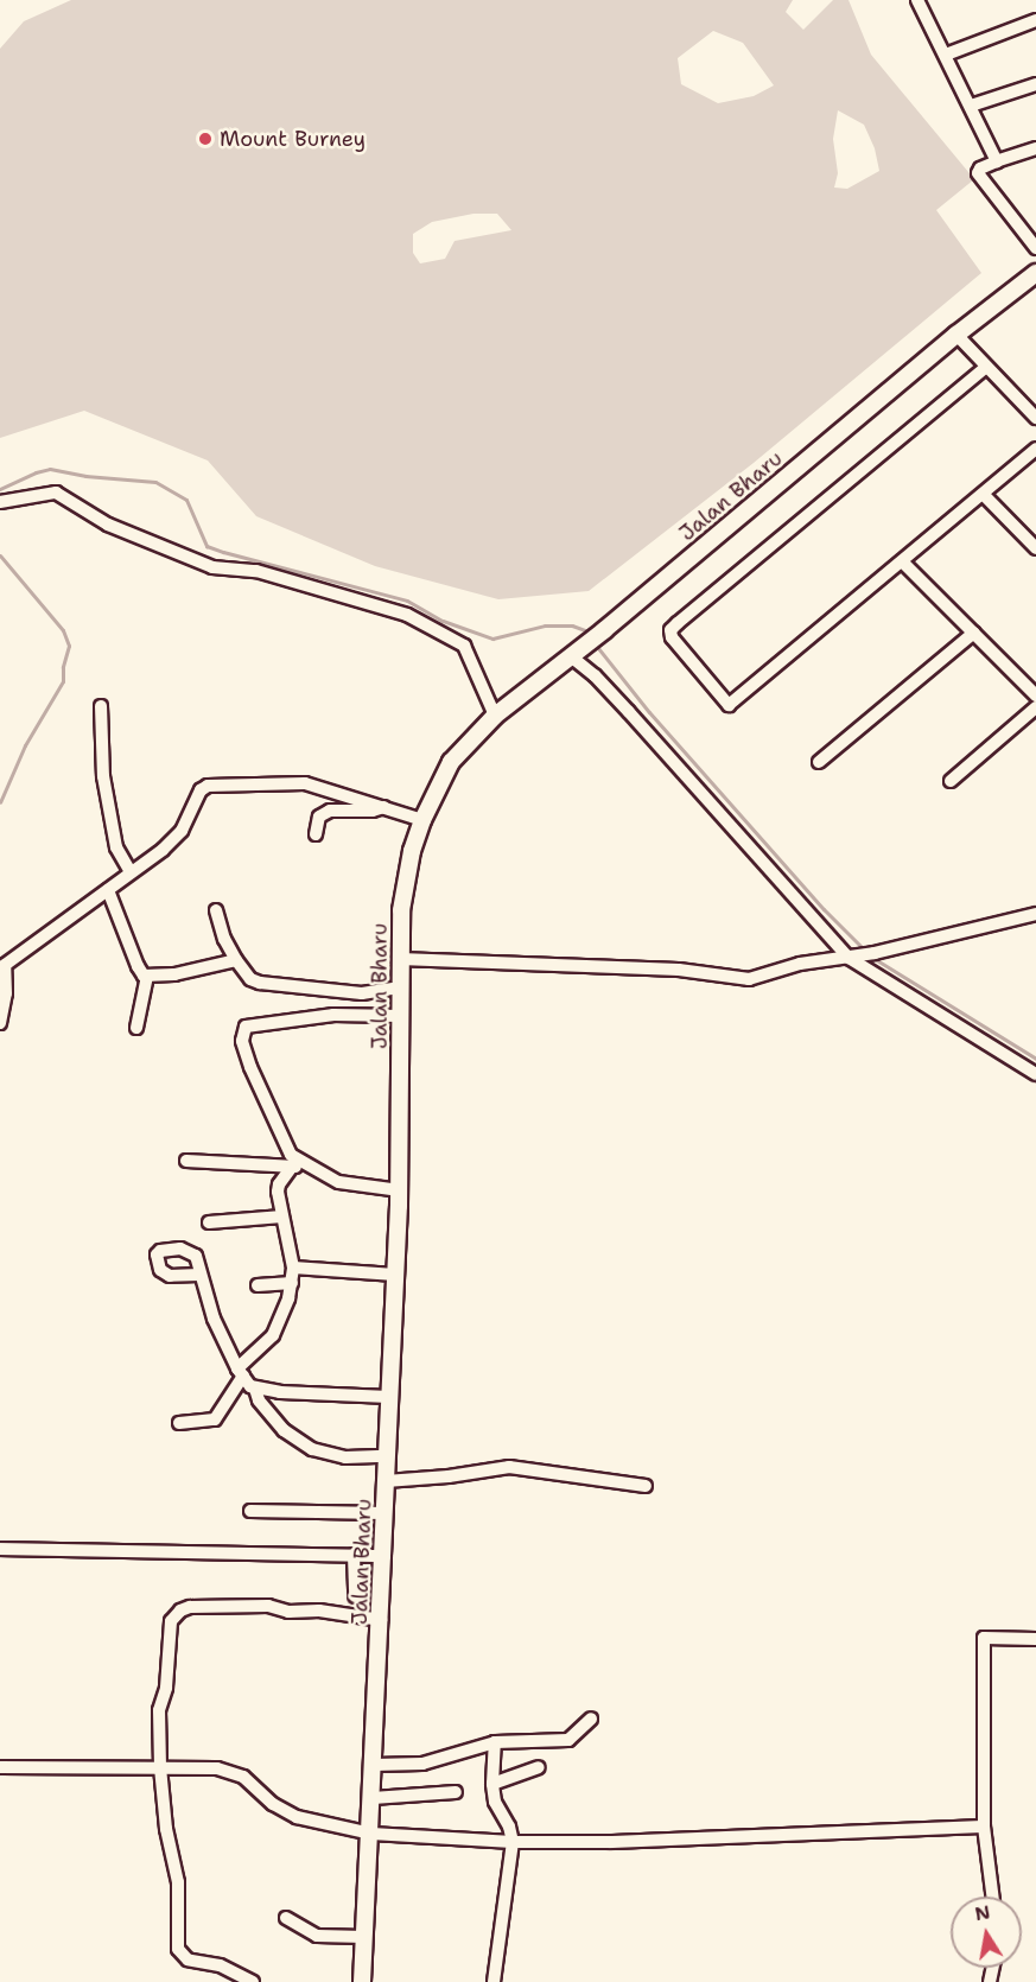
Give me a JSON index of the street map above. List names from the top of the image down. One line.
{"streets":{"main road":["Jalan Bharu"]},"places":["Mount Burney"],"north":"top"}
